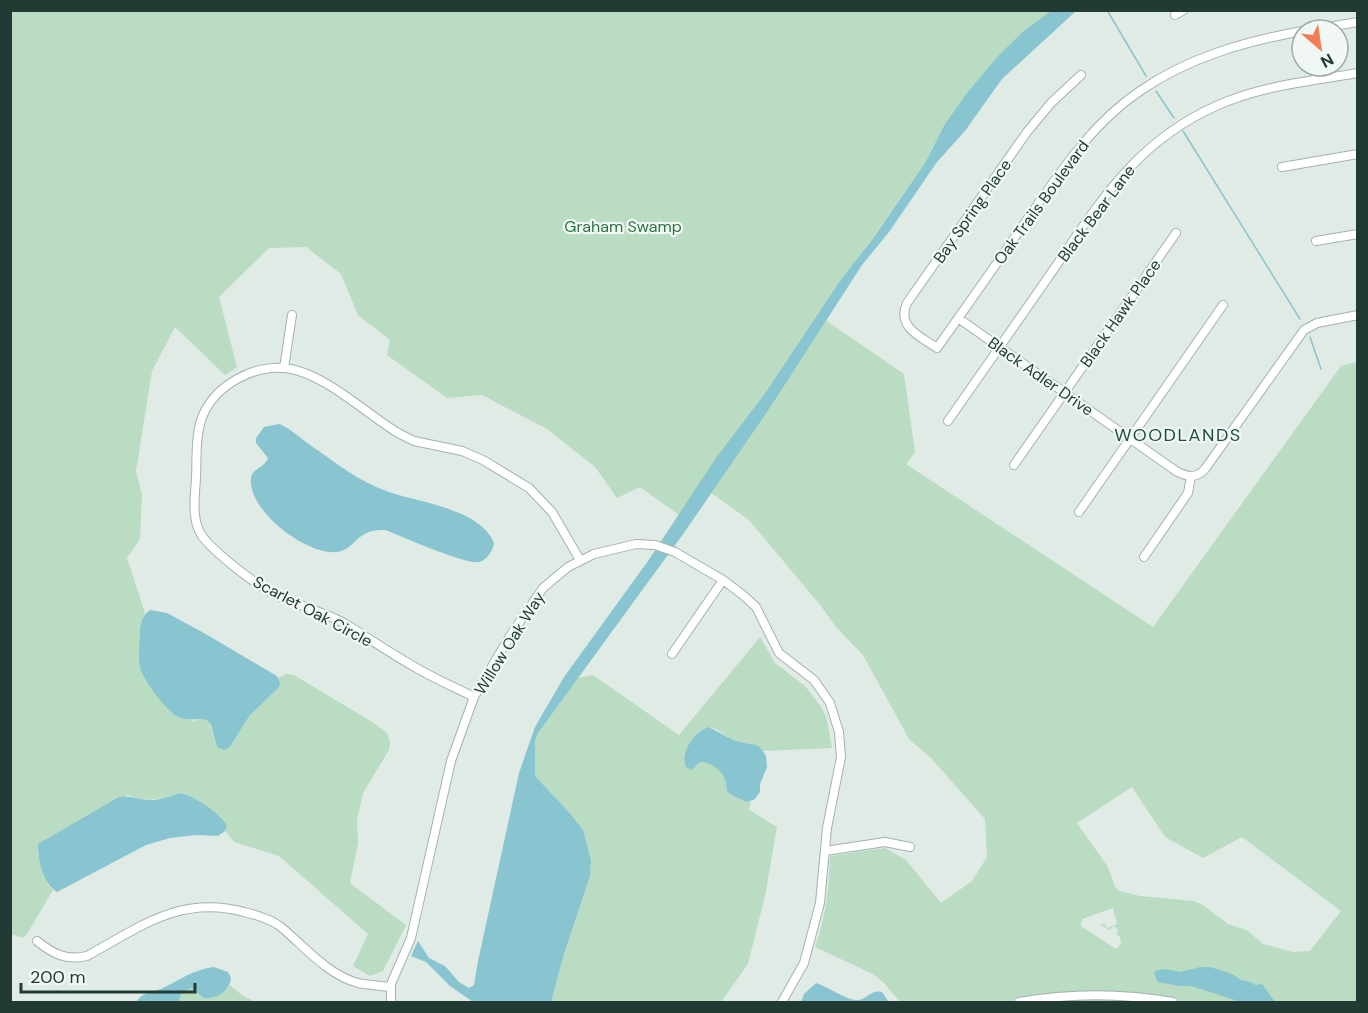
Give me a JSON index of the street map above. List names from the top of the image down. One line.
{"streets":{"street":["Oak Trails Boulevard","Bay Spring Place","Black Bear Lane","Black Hawk Place","Black Adler Drive","Scarlet Oak Circle","Willow Oak Way"]},"crossings":[["Oak Trails Boulevard","Bay Spring Place"],["Oak Trails Boulevard","Black Adler Drive"],["Black Bear Lane","Black Adler Drive"],["Black Hawk Place","Black Adler Drive"],["Scarlet Oak Circle","Willow Oak Way"]],"districts":["WOODLANDS"],"parks":["Graham Swamp"],"scale_bar":"200 m","north":"bottom right"}
